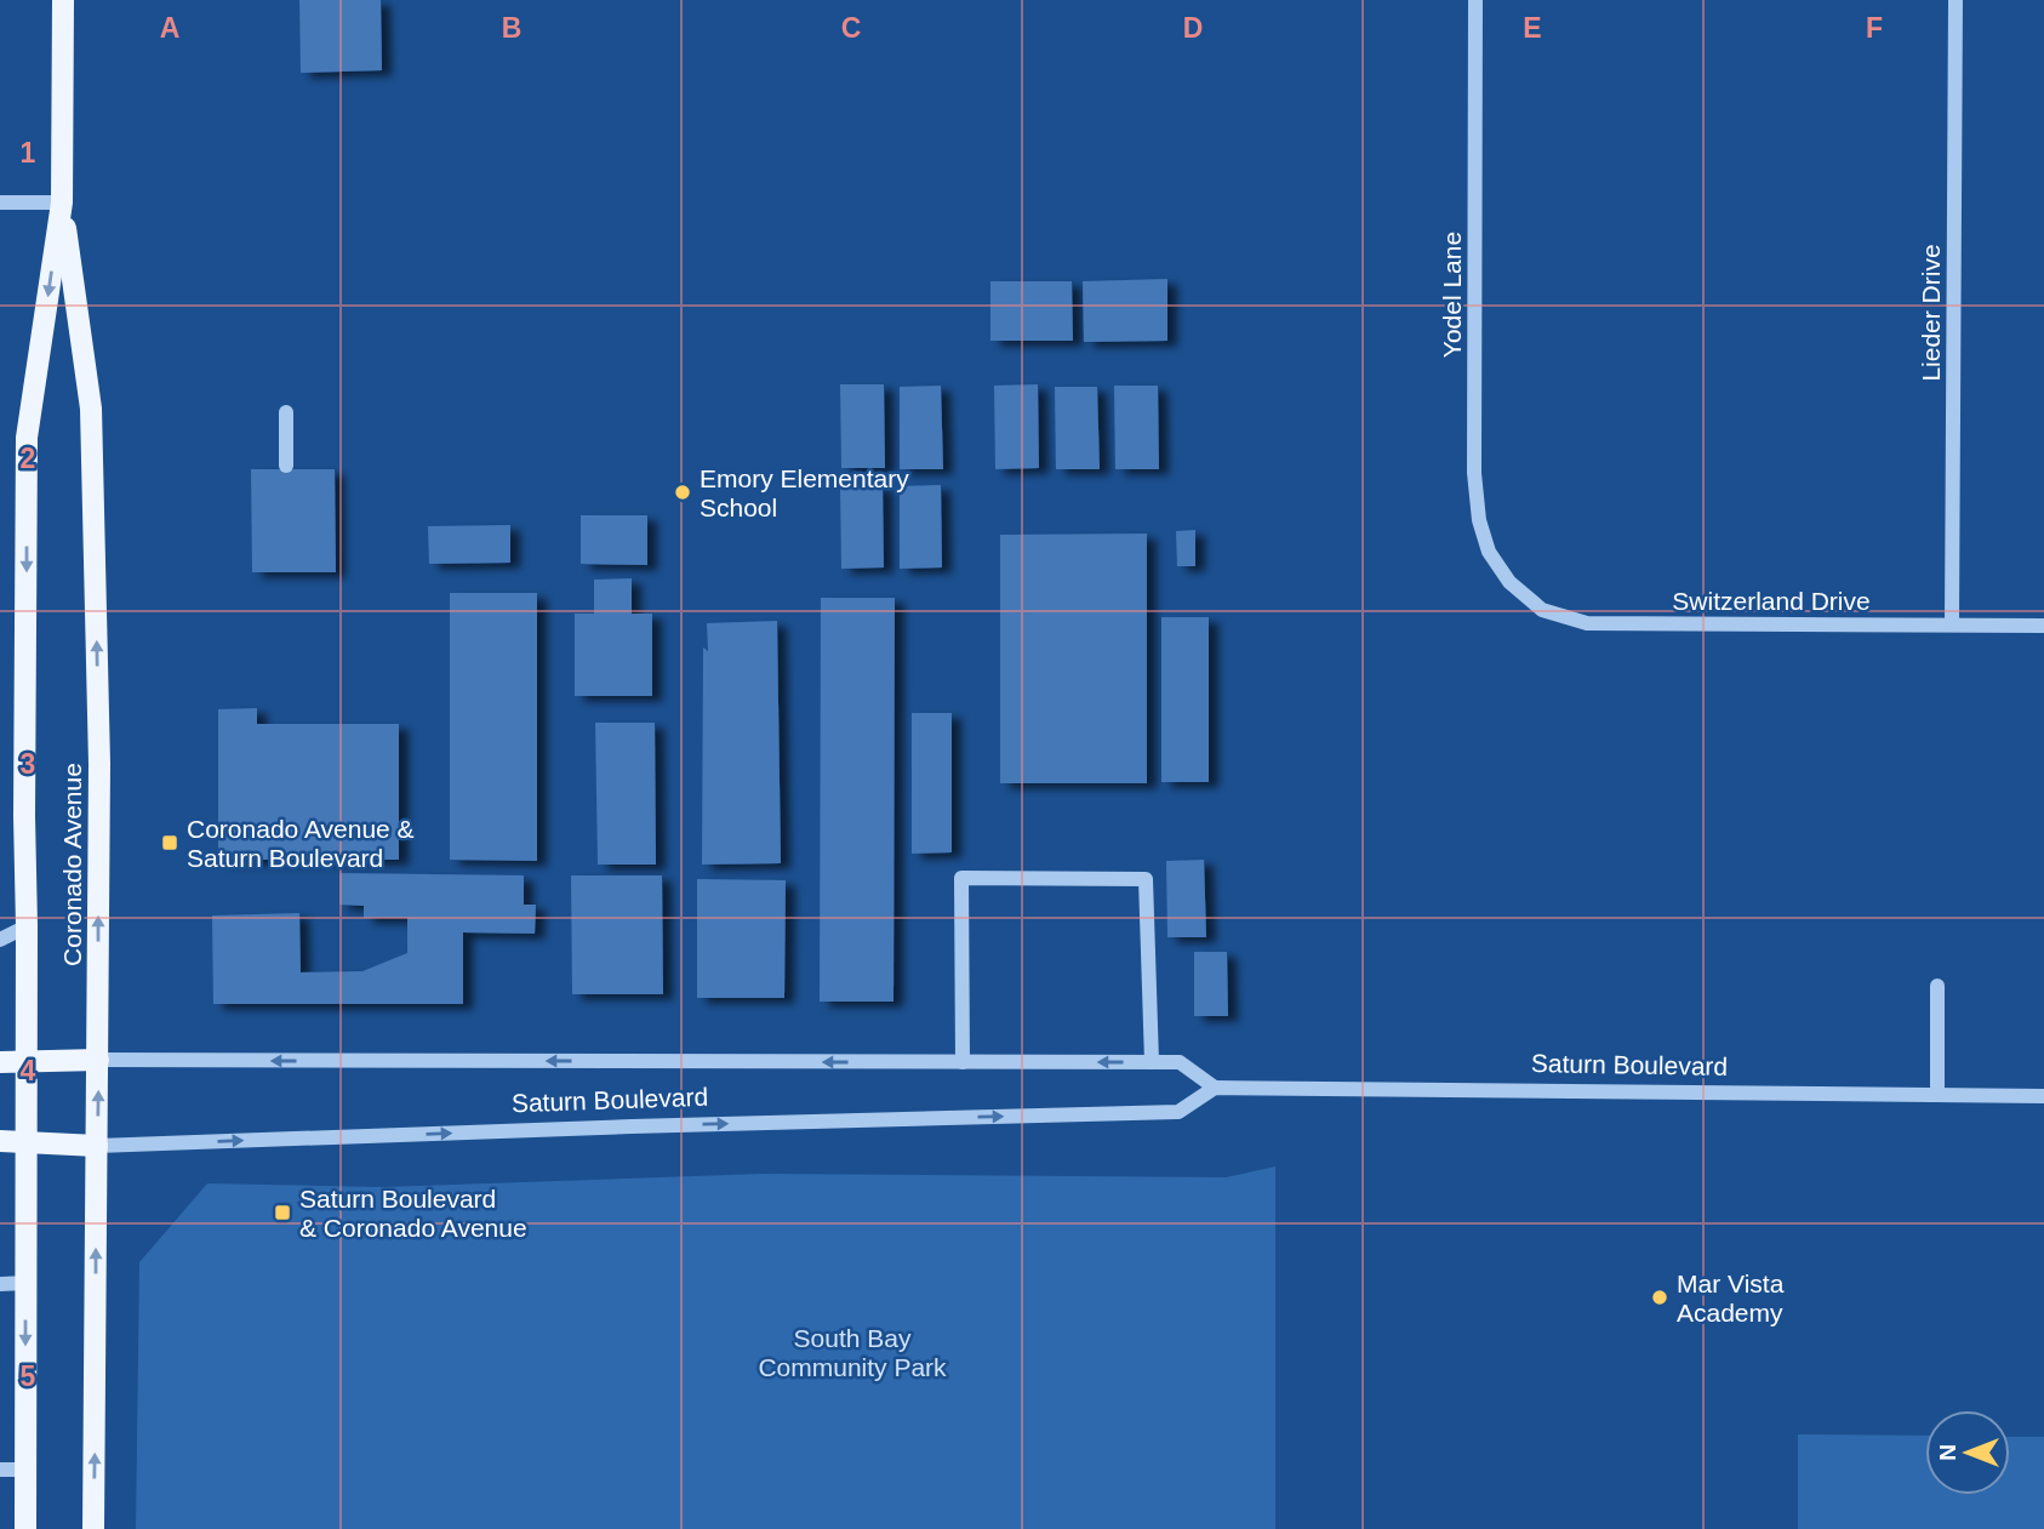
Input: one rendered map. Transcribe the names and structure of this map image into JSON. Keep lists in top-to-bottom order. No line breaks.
{"streets":{"main road":["Coronado Avenue","Saturn Boulevard"],"street":["Yodel Lane","Lieder Drive","Switzerland Drive"]},"crossings":[["Yodel Lane","Switzerland Drive"],["Lieder Drive","Switzerland Drive"],["Coronado Avenue","Saturn Boulevard"]],"parks":["South Bay Community Park"],"places":{"other":["Emory Elementary School","Mar Vista Academy"],"transit":["Coronado Avenue & Saturn Boulevard","Saturn Boulevard & Coronado Avenue"]},"north":"left","grid":{"columns":["A","B","C","D","E","F"],"rows":["1","2","3","4","5"]}}
